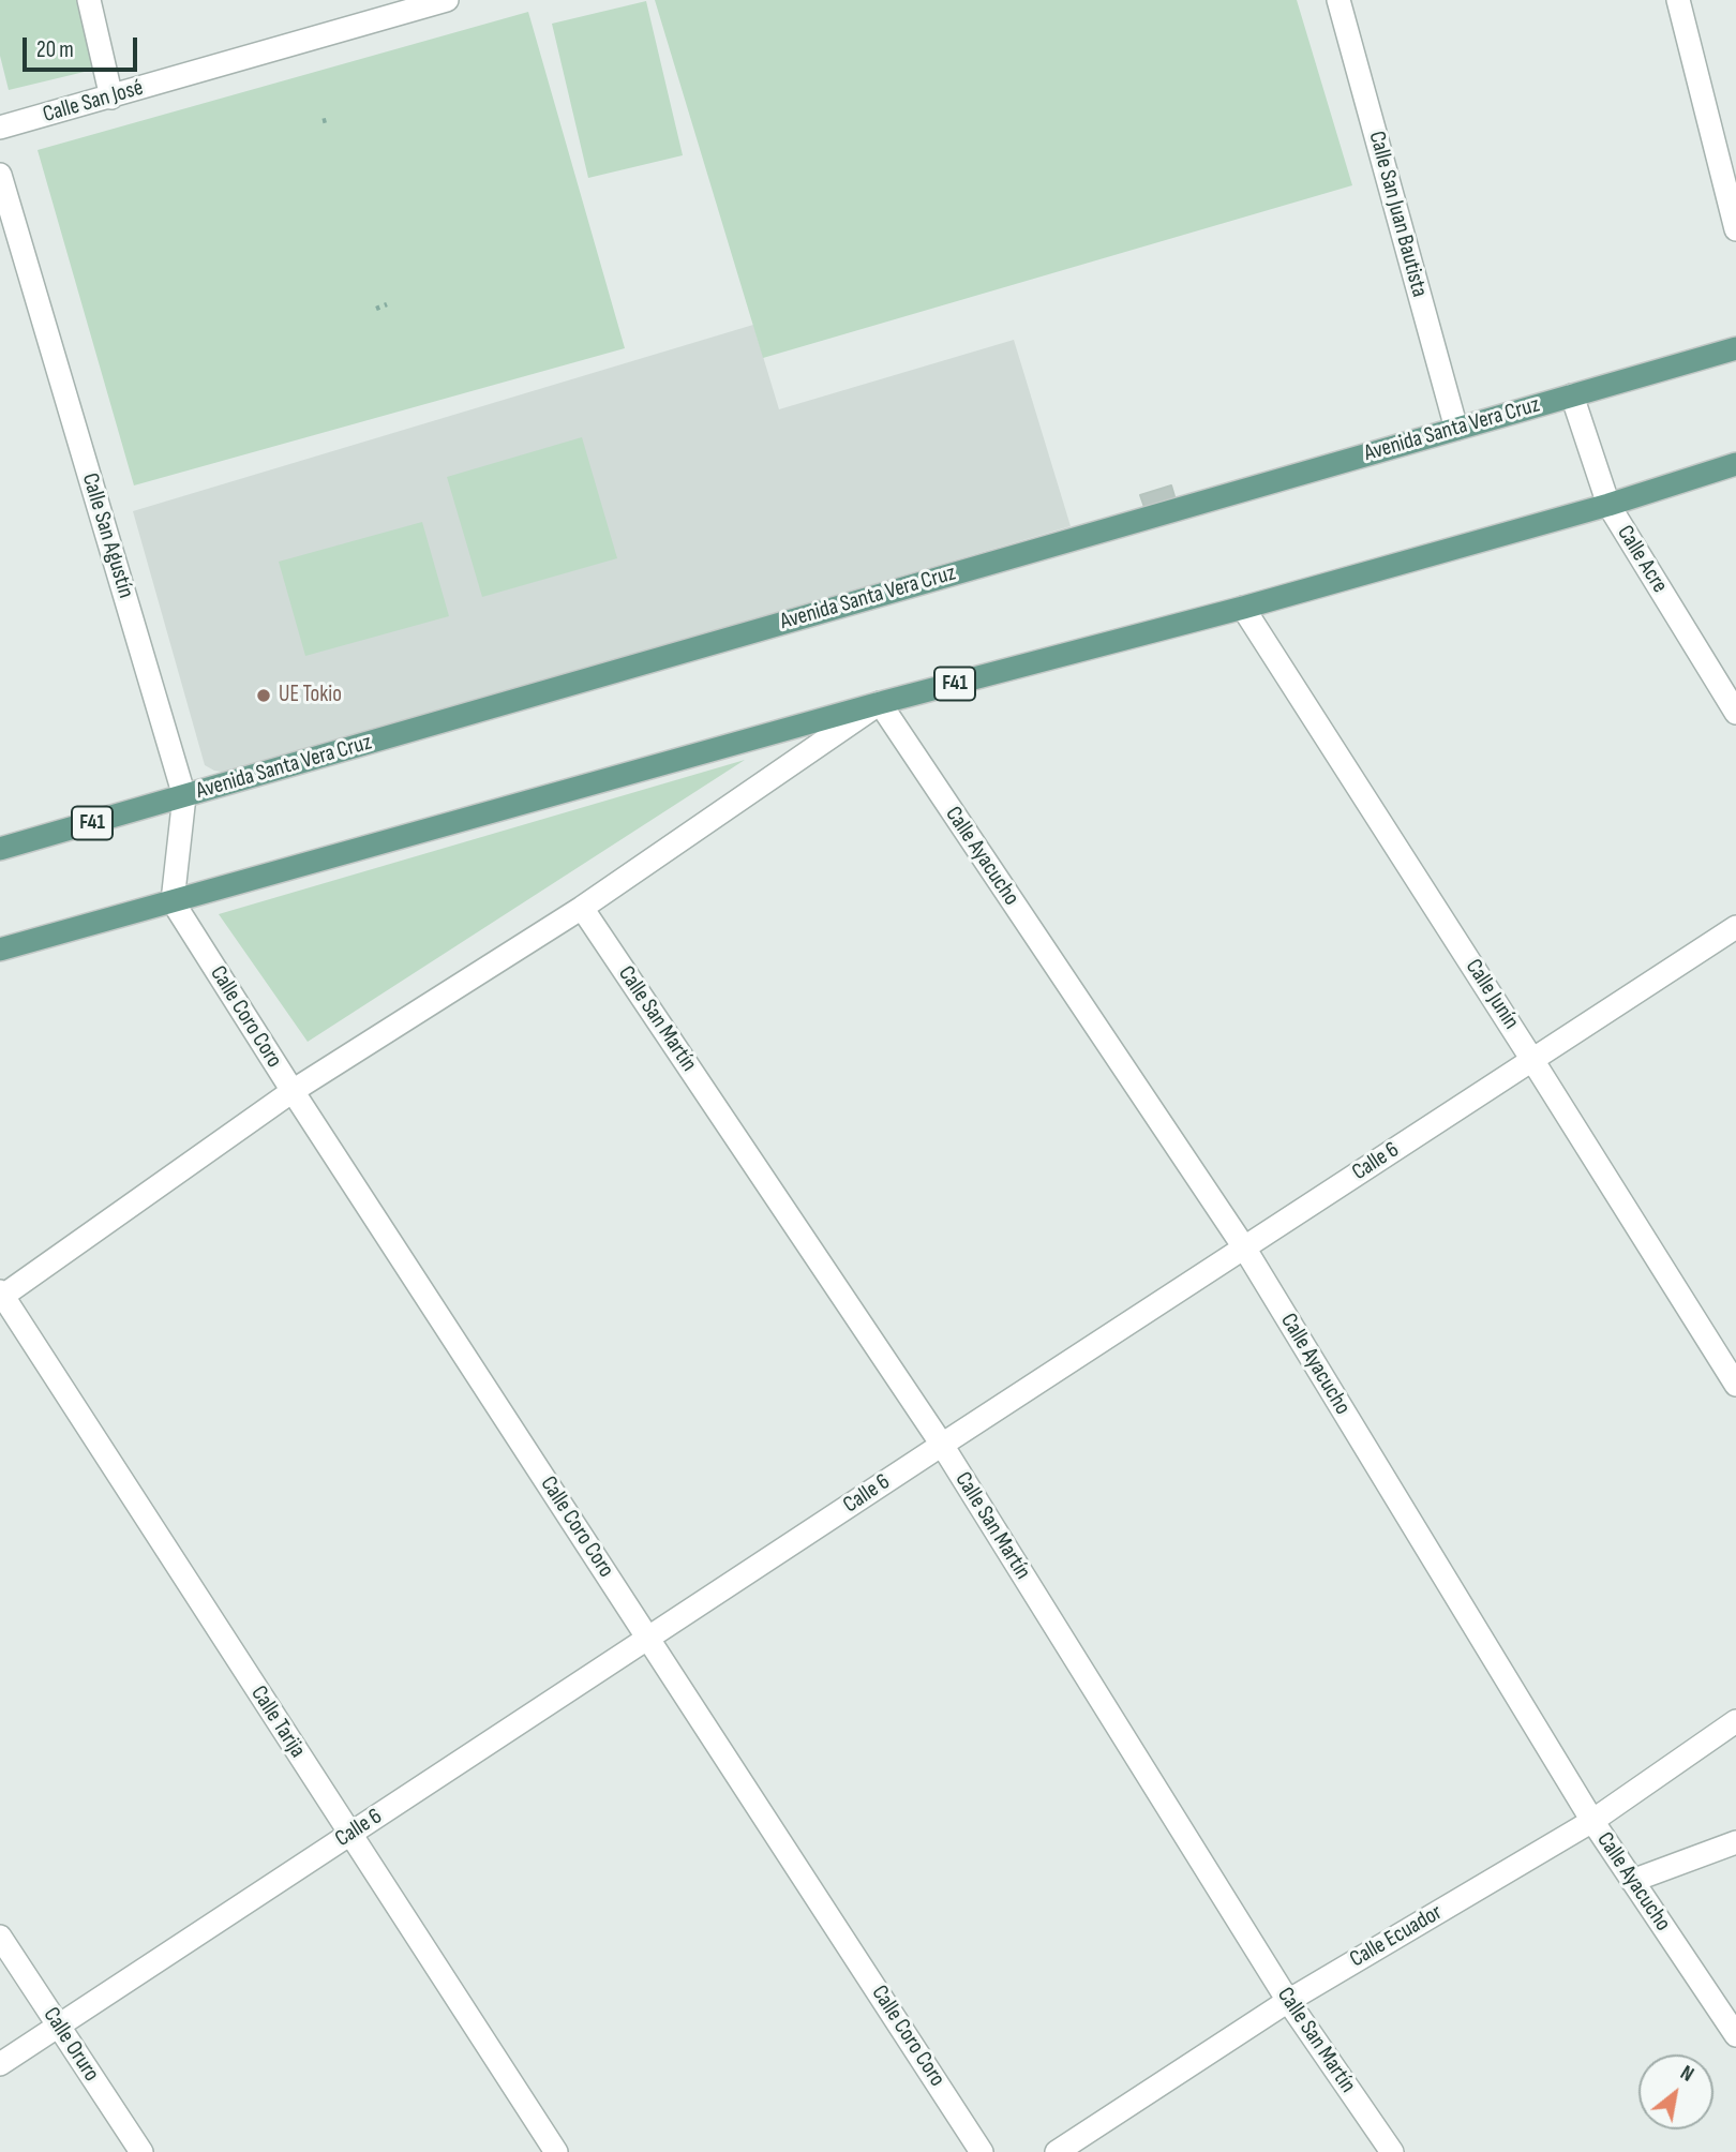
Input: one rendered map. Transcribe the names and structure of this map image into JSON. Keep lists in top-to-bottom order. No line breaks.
{"streets":{"main road":["Avenida Santa Vera Cruz","F41"],"street":["Calle San José","Calle San Juan Bautista","Calle San Agustín","Calle Acre","Calle Ayacucho","Calle Junín","Calle Coro Coro","Calle San Martín","Calle 6","Calle Tarija","Calle Ecuador","Calle Oruro"]},"crossings":[["Calle San Juan Bautista","Avenida Santa Vera Cruz"],["Avenida Santa Vera Cruz","Calle San Agustín"],["Avenida Santa Vera Cruz","Calle Acre"],["Calle San Agustín","F41"],["Calle San Agustín","Calle Coro Coro"],["Calle Acre","F41"],["F41","Calle Ayacucho"],["F41","Calle Junín"],["F41","Calle Coro Coro"],["Calle Ayacucho","Calle 6"],["Calle Ayacucho","Calle Ecuador"],["Calle Junín","Calle 6"],["Calle Coro Coro","Calle 6"],["Calle San Martín","Calle 6"],["Calle San Martín","Calle Ecuador"],["Calle 6","Calle Tarija"],["Calle 6","Calle Oruro"]],"places":["UE Tokio"],"scale_bar":"20 m","north":"top right"}
